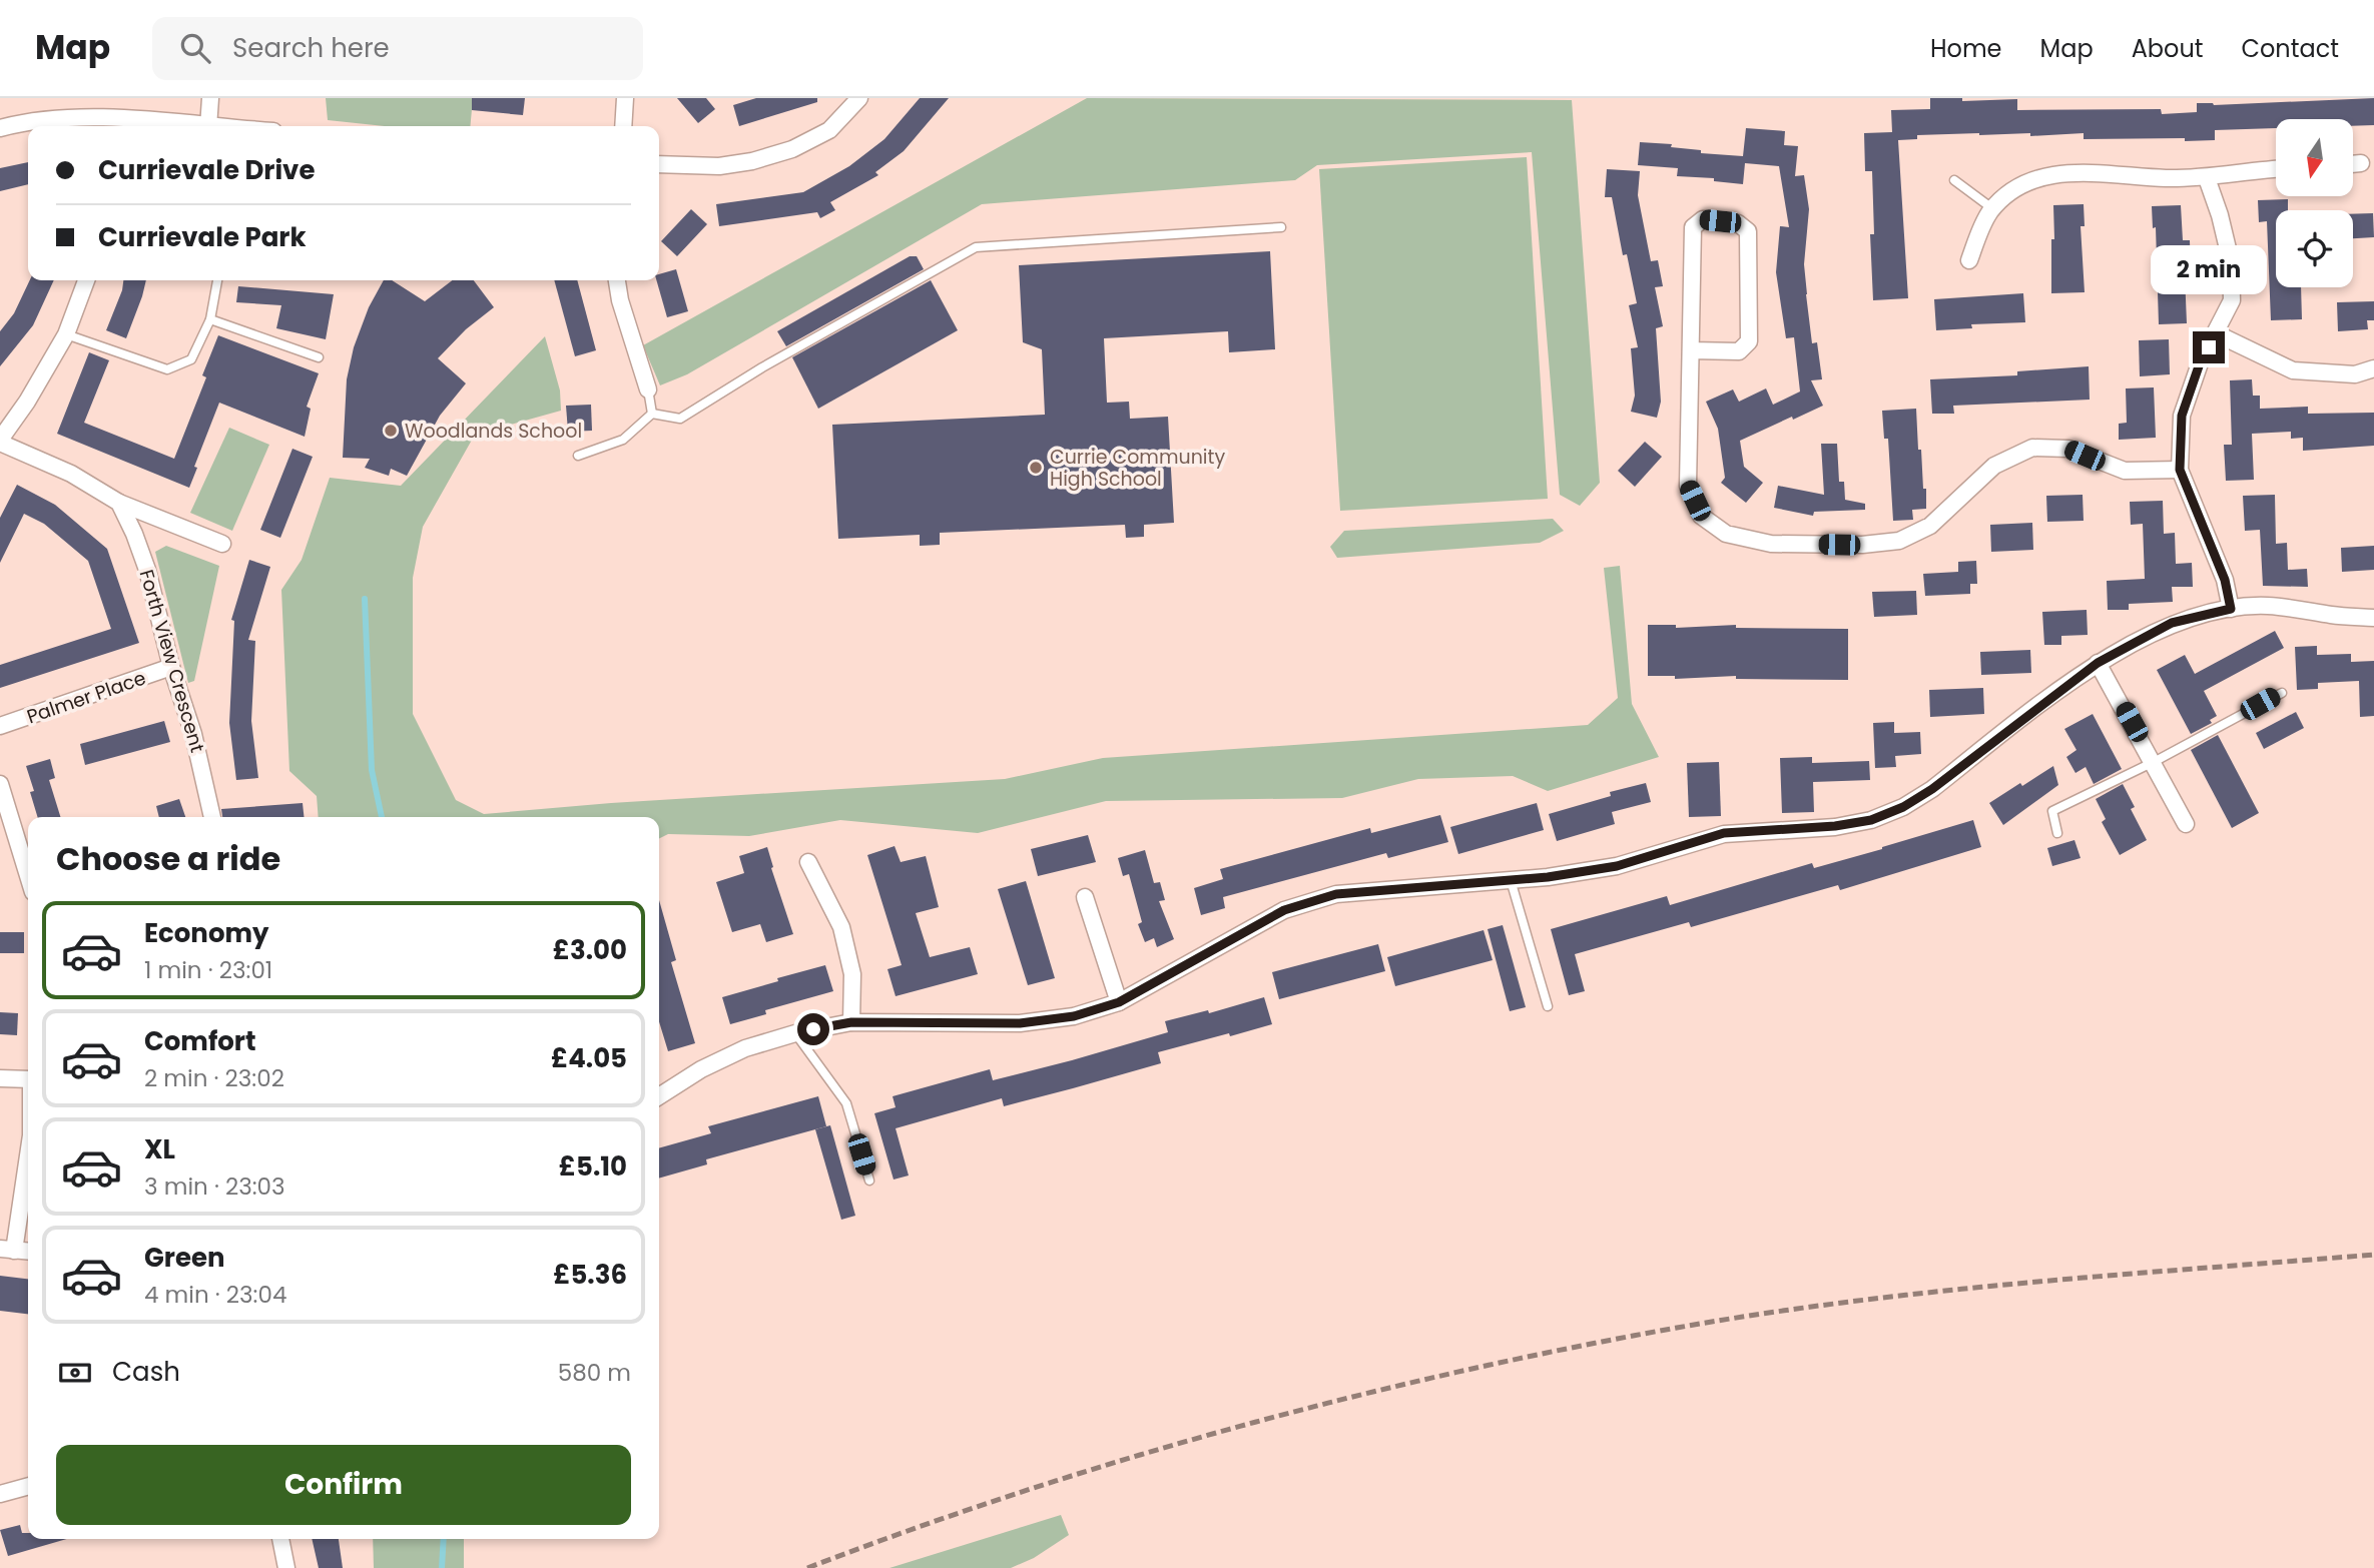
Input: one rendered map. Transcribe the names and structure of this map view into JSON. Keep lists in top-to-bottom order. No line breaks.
{"streets":{"street":["Forth View Crescent","Palmer Place"]},"crossings":[["Forth View Crescent","Palmer Place"]],"places":["Woodlands School","Currie Community High School"],"north":"bottom","page":{"header":"Map","search":"Search here","nav":["Home","Map","About","Contact"],"banner":["Currievale Drive","Currievale Park"],"bubble":"2 min","heading":"Choose a ride","list":[{"name":"Economy","note":"1 min · 23:01","value":"£3.00"},{"name":"Comfort","note":"2 min · 23:02","value":"£4.05"},{"name":"XL","note":"3 min · 23:03","value":"£5.10"},{"name":"Green","note":"4 min · 23:04","value":"£5.36"}],"pay":["Cash","580 m"],"buttons":"Confirm"}}
